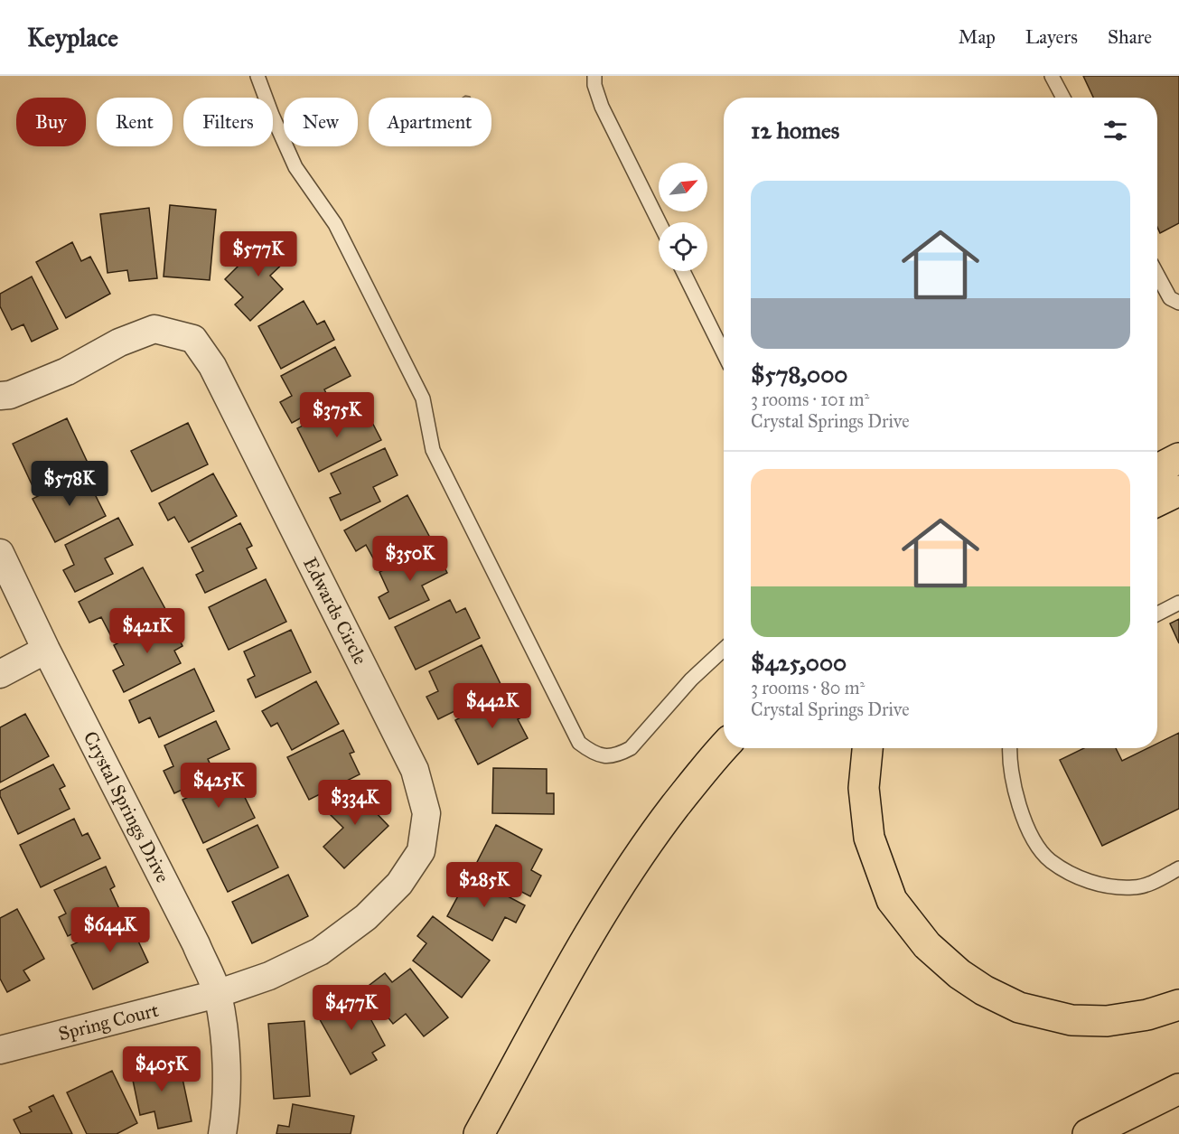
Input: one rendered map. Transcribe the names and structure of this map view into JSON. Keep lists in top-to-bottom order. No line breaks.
{"streets":{"street":["Edwards Circle","Crystal Springs Drive","Spring Court"]},"crossings":[["Edwards Circle","Crystal Springs Drive"],["Edwards Circle","Spring Court"],["Crystal Springs Drive","Spring Court"]],"north":"top right","page":{"header":"Keyplace","nav":["Map","Layers","Share"],"chip":["Buy","Rent","Filters","New","Apartment"],"heading":"12 homes","list":[{"name":"$578,000","note":"3 rooms · 101 m² · Crystal Springs Drive"},{"name":"$425,000","note":"3 rooms · 80 m² · Crystal Springs Drive"}],"price":["$577K","$375K","$578K","$350K","$421K","$442K","$425K","$334K","$285K","$644K","$477K","$405K"]}}
